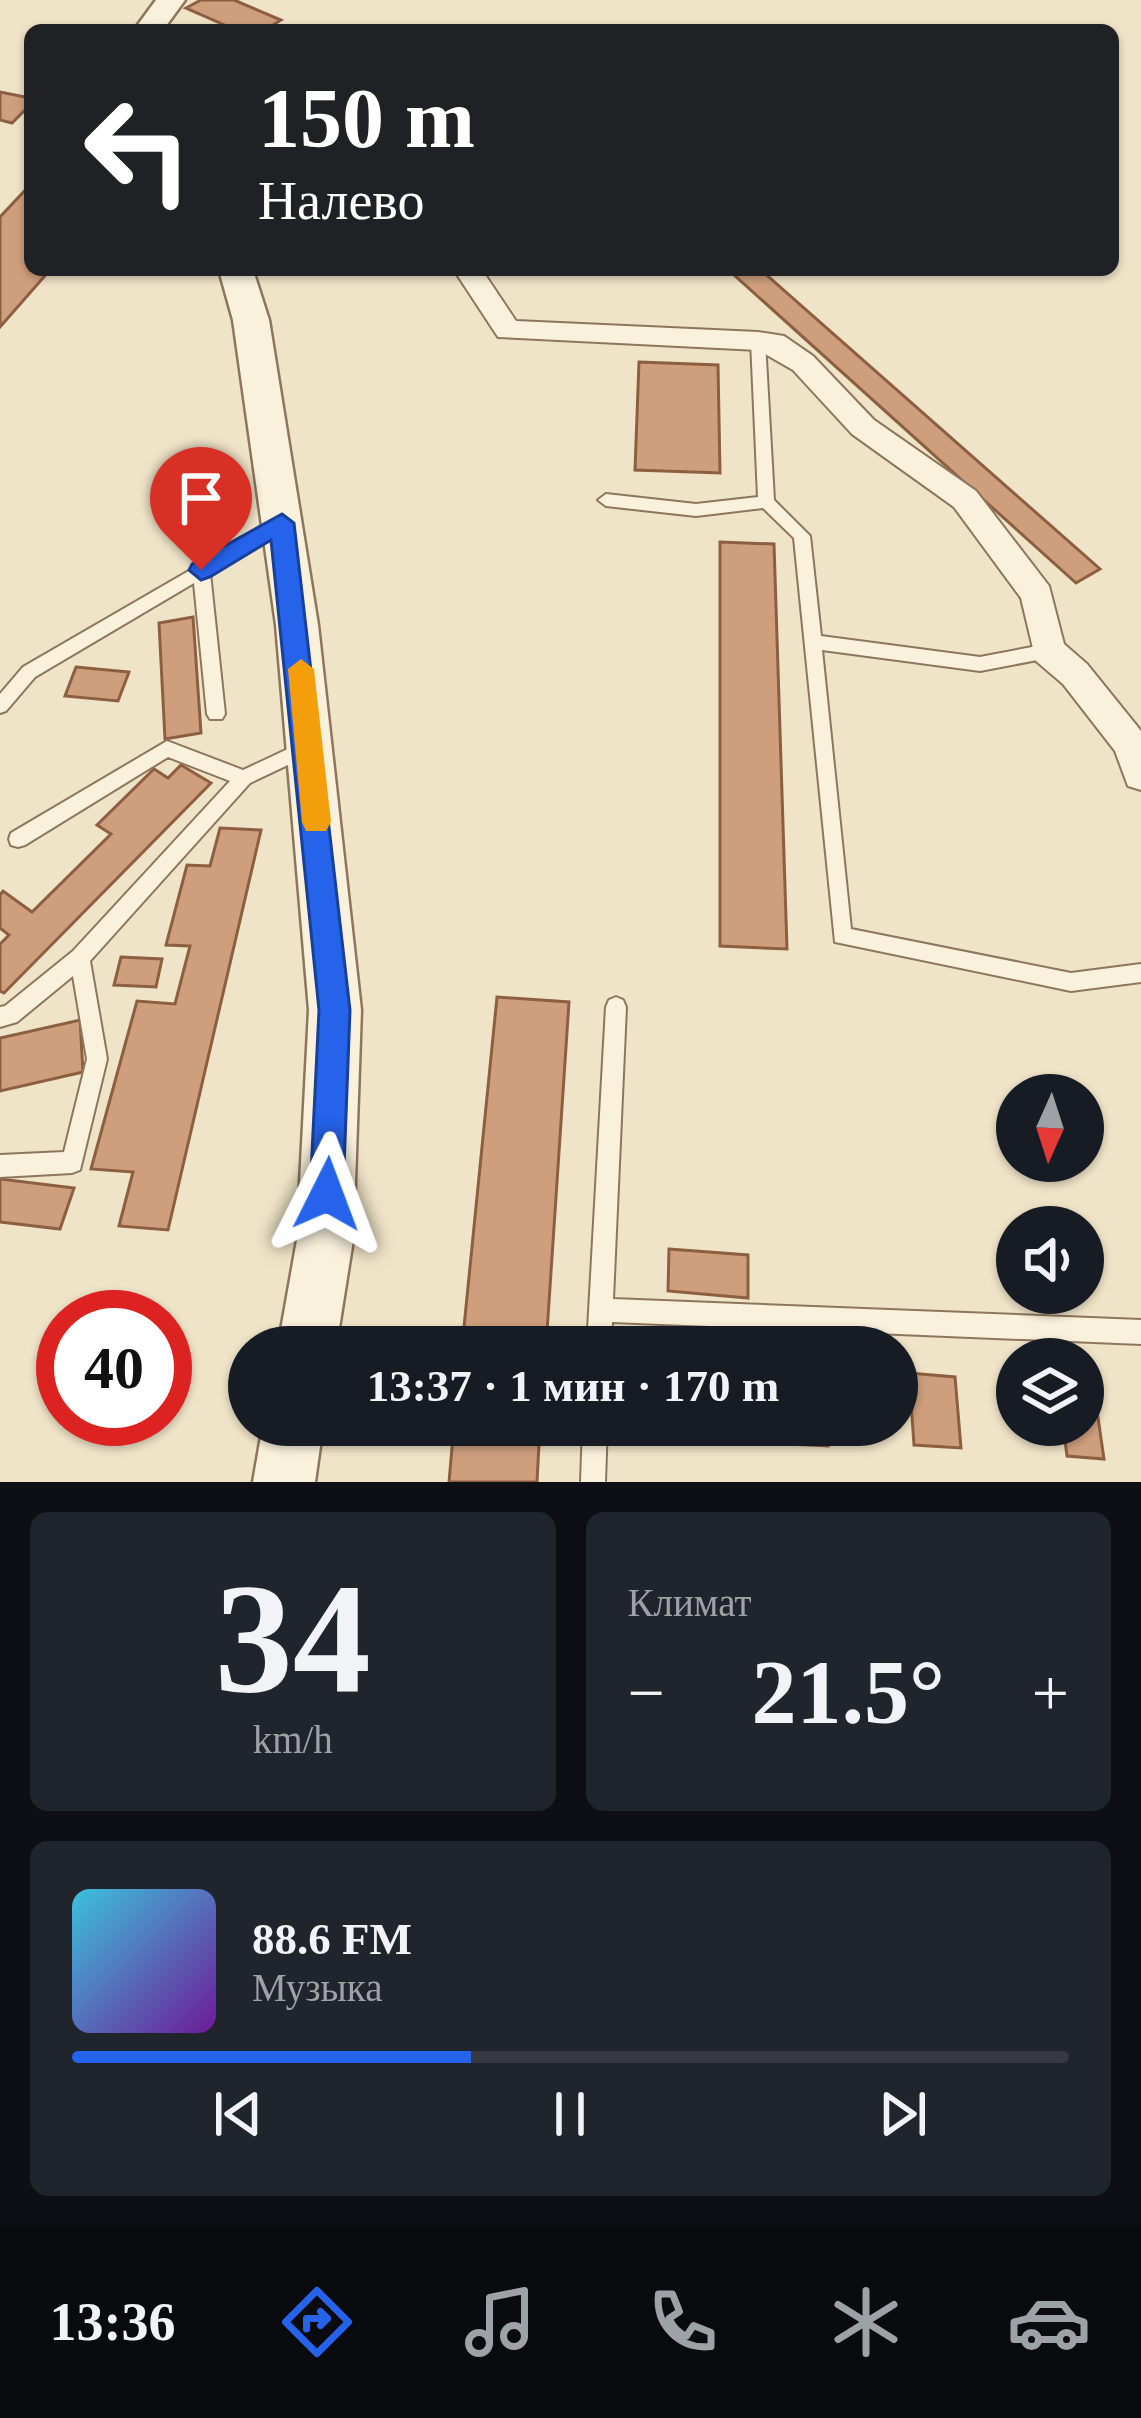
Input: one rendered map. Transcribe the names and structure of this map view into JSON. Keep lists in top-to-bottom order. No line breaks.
{"north":"bottom","page":{"turn":["150 m","Налево"],"limit":"40","trip":"13:37 · 1 мин · 170 m","tile":[["34","km/h"],"Климат"],"heat":["−","21.5°","+"],"song":["88.6 FM","Музыка"],"tabs":"13:36"}}
